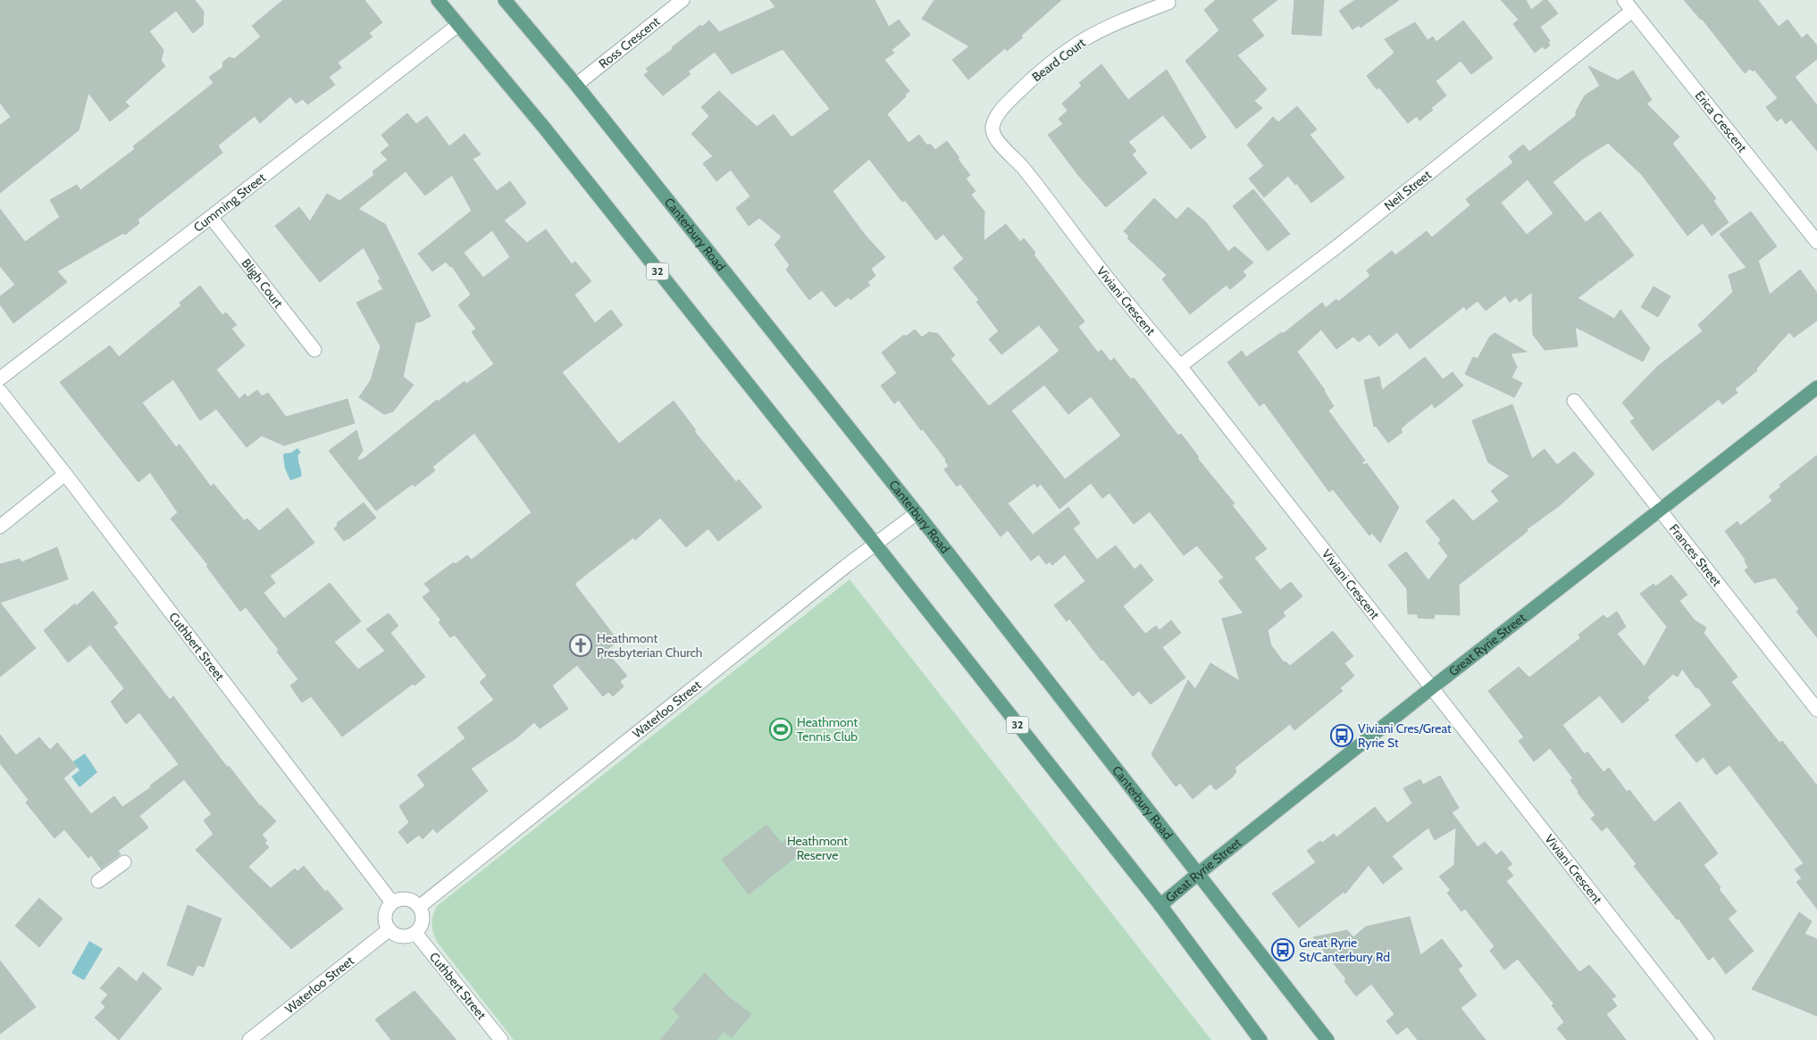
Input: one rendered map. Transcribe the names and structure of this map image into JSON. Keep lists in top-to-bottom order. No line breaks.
{"streets":{"main road":["Canterbury Road","32","Great Ryrie Street"],"street":["Ross Crescent","Beard Court","Erica Crescent","Neil Street","Cumming Street","Bligh Court","Viviani Crescent","Frances Street","Cuthbert Street","Waterloo Street"]},"crossings":[["Ross Crescent","Canterbury Road"],["Beard Court","Viviani Crescent"],["Erica Crescent","Neil Street"],["Neil Street","Viviani Crescent"],["Cumming Street","32"],["Cumming Street","Bligh Court"],["Canterbury Road","Great Ryrie Street"],["Canterbury Road","Waterloo Street"],["32","Great Ryrie Street"],["32","Waterloo Street"],["Viviani Crescent","Great Ryrie Street"],["Frances Street","Great Ryrie Street"],["Cuthbert Street","Waterloo Street"]],"parks":["Heathmont Reserve"],"places":{"church":["Heathmont Presbyterian Church"],"sports":["Heathmont Tennis Club"],"bus stop":["Viviani Cres/Great Ryrie St","Great Ryrie St/Canterbury Rd"]}}
